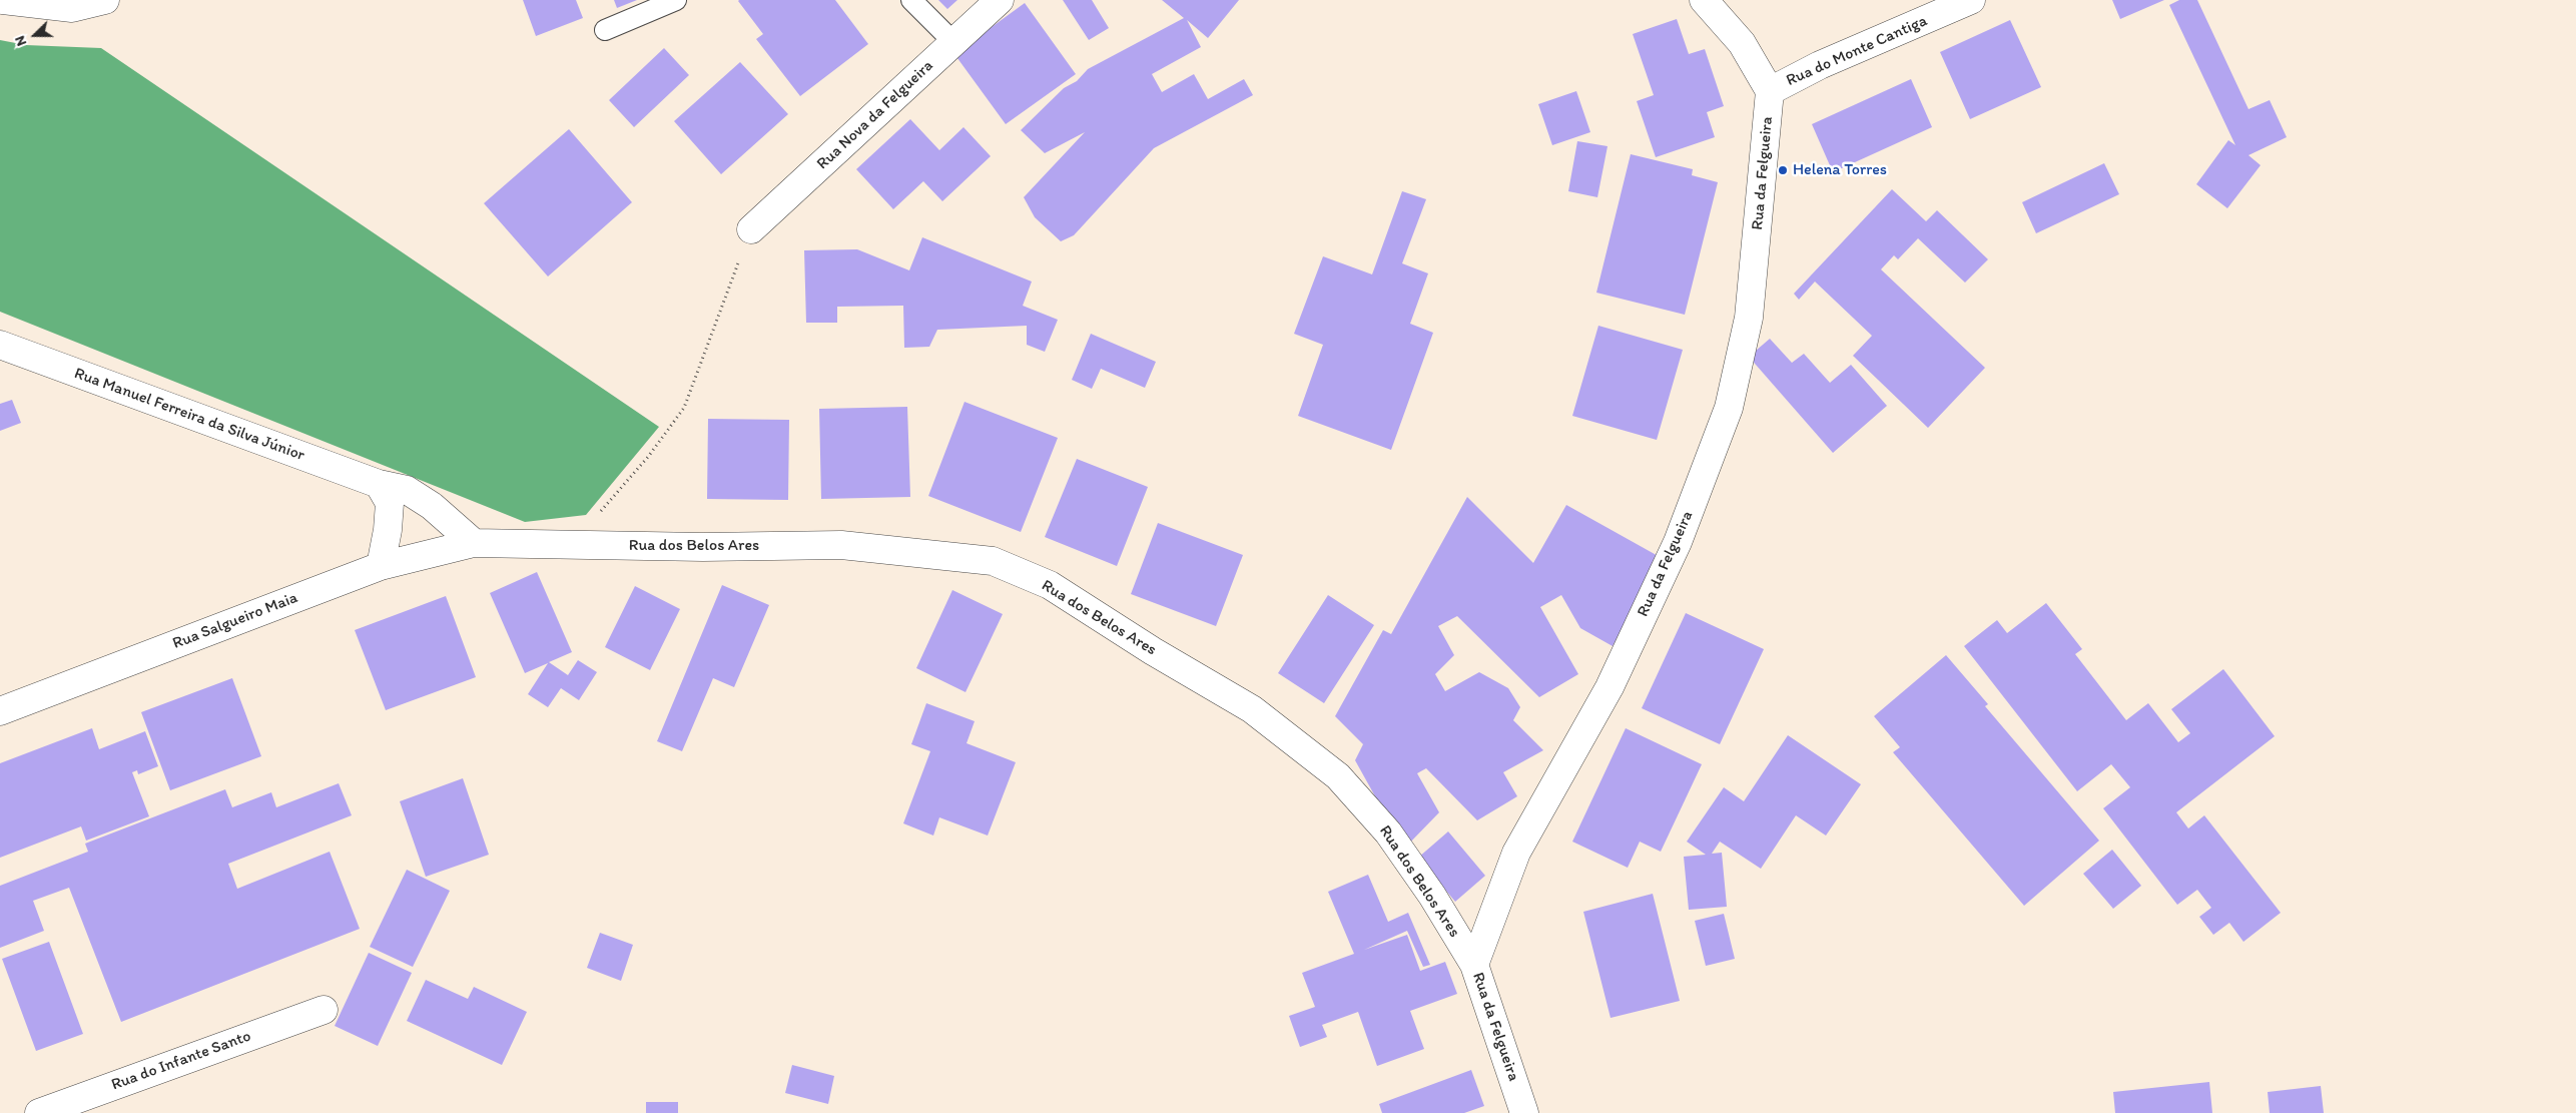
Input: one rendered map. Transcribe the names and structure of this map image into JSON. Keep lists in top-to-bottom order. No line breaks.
{"streets":{"street":["Rua do Monte Cantiga","Rua Nova da Felgueira","Rua da Felgueira","Rua Manuel Ferreira da Silva Júnior","Rua dos Belos Ares","Rua Salgueiro Maia","Rua do Infante Santo"]},"crossings":[["Rua do Monte Cantiga","Rua da Felgueira"],["Rua da Felgueira","Rua dos Belos Ares"],["Rua Manuel Ferreira da Silva Júnior","Rua dos Belos Ares"],["Rua Manuel Ferreira da Silva Júnior","Rua Salgueiro Maia"],["Rua dos Belos Ares","Rua Salgueiro Maia"]],"places":["Helena Torres"],"north":"left"}
